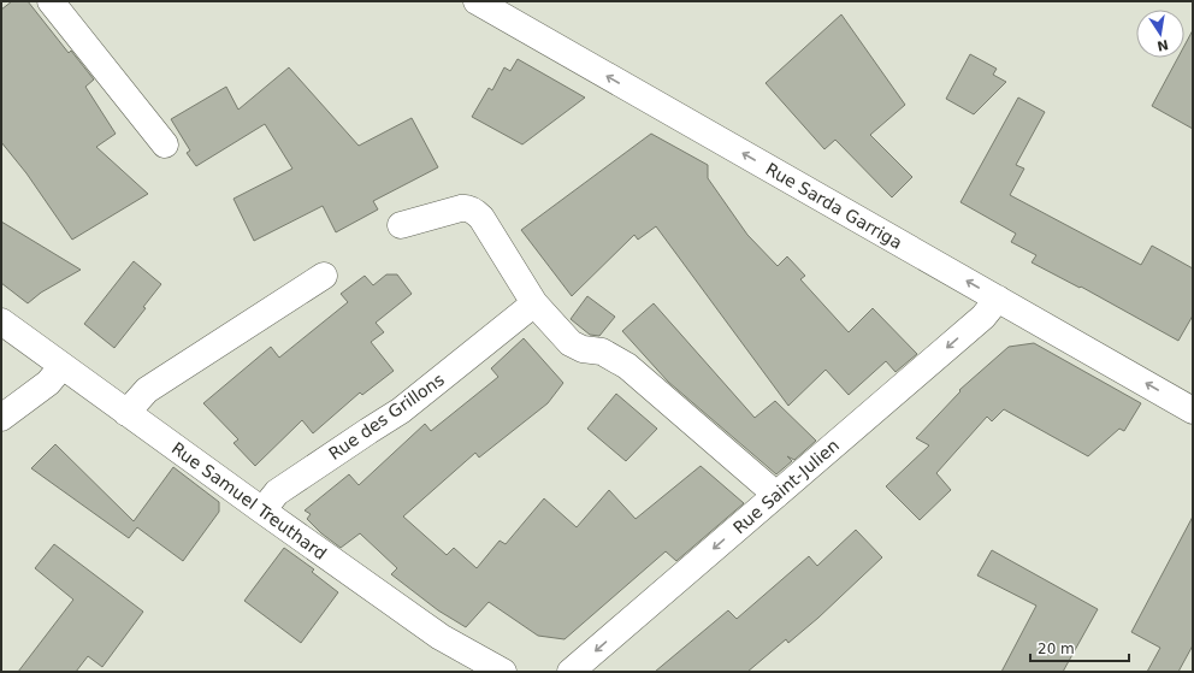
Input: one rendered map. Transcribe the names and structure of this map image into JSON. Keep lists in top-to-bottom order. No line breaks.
{"streets":{"street":["Rue Sarda Garriga","Rue des Grillons","Rue Saint-Julien","Rue Samuel Treuthard"]},"crossings":[["Rue Sarda Garriga","Rue Saint-Julien"],["Rue des Grillons","Rue Samuel Treuthard"]],"one_way":["Rue Sarda Garriga","Rue Saint-Julien"],"scale_bar":"20 m","north":"bottom"}
